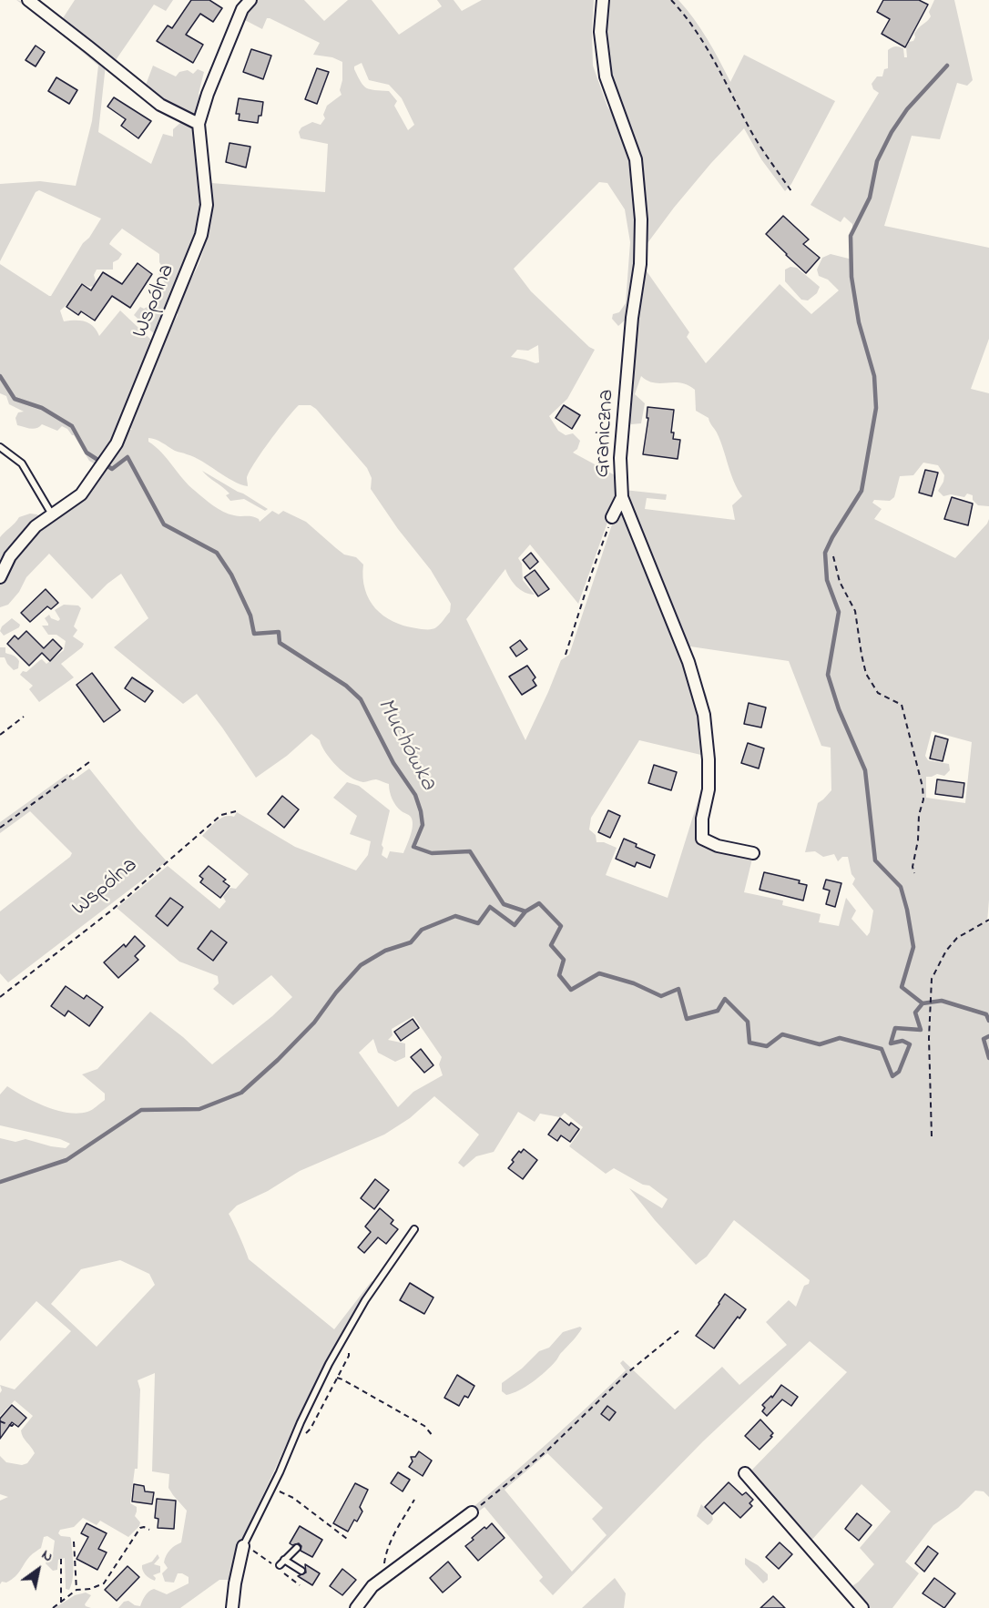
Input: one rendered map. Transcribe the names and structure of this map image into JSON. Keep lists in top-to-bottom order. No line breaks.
{"streets":{"street":["Wspólna","Graniczna"]},"water":["Muchówka"],"north":"top right"}
